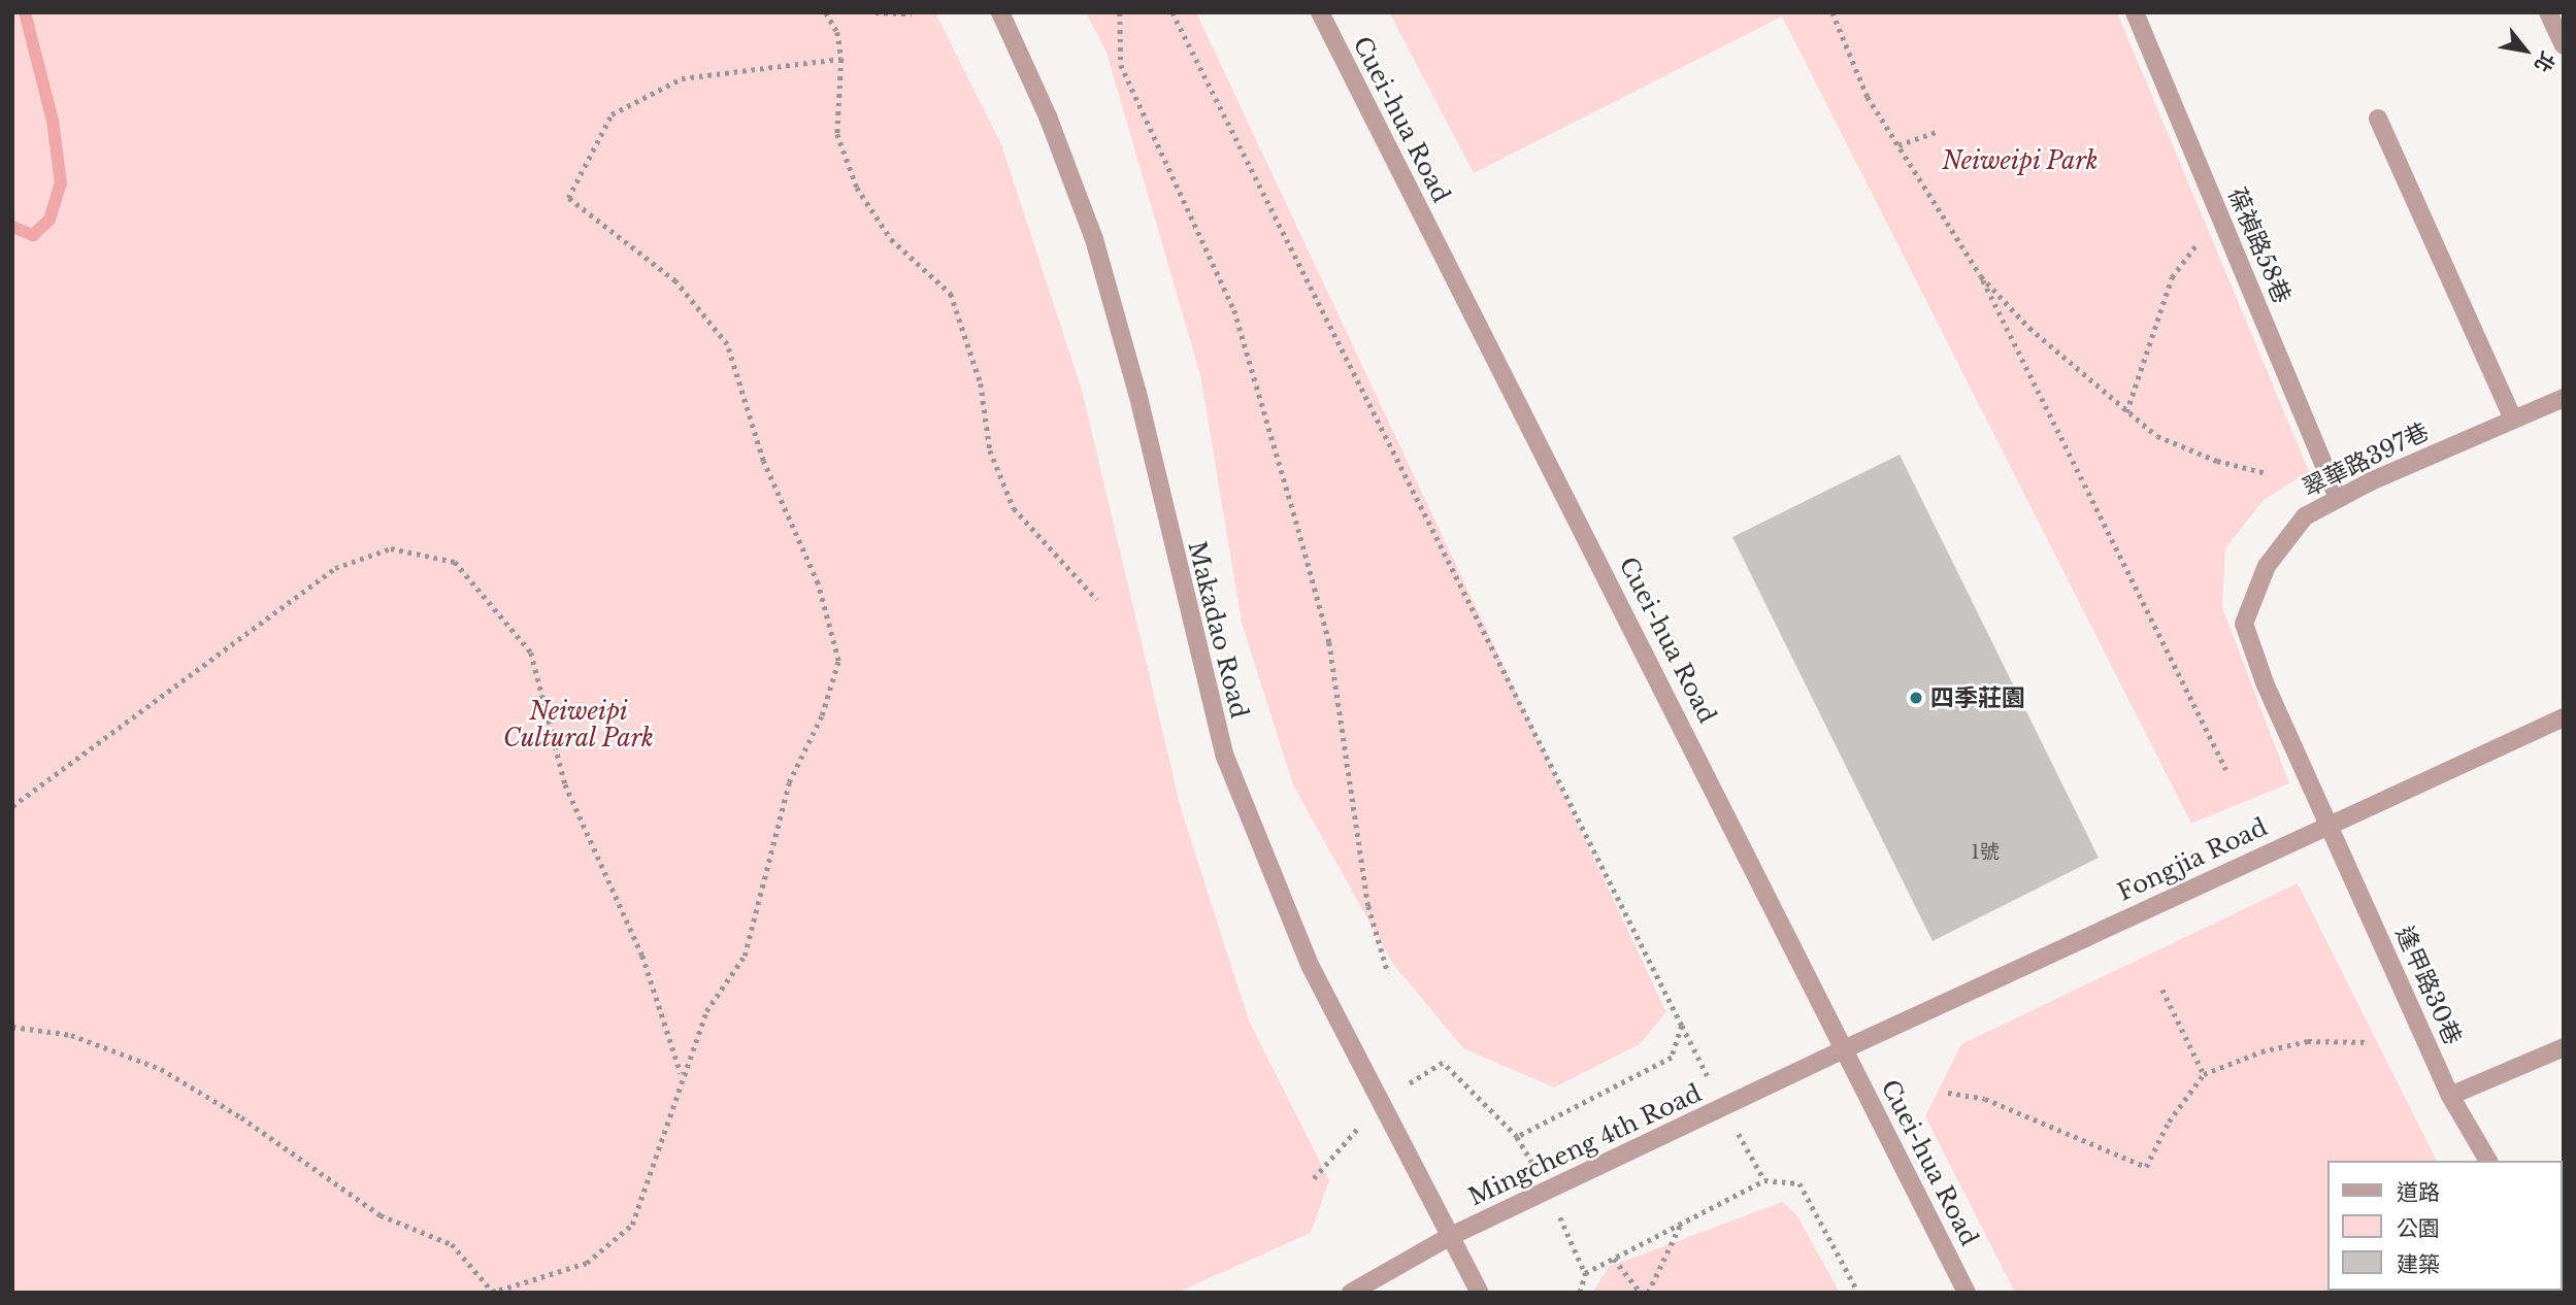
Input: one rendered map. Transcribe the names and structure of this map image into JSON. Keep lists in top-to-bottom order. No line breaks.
{"streets":{"street":["Cuei-hua Road","葆禎路58巷","翠華路397巷","Makadao Road","Fongjia Road","逢甲路30巷","Mingcheng 4th Road"]},"crossings":[["Cuei-hua Road","Fongjia Road"],["Cuei-hua Road","Mingcheng 4th Road"],["葆禎路58巷","翠華路397巷"],["翠華路397巷","Fongjia Road"],["翠華路397巷","逢甲路30巷"],["Makadao Road","Mingcheng 4th Road"],["Fongjia Road","逢甲路30巷"],["Fongjia Road","Mingcheng 4th Road"]],"parks":["Neiweipi Park","Neiweipi Cultural Park"],"places":["四季莊園"],"house_numbers":["1號"],"legend":["道路","公園","建築"],"north":"bottom right"}
